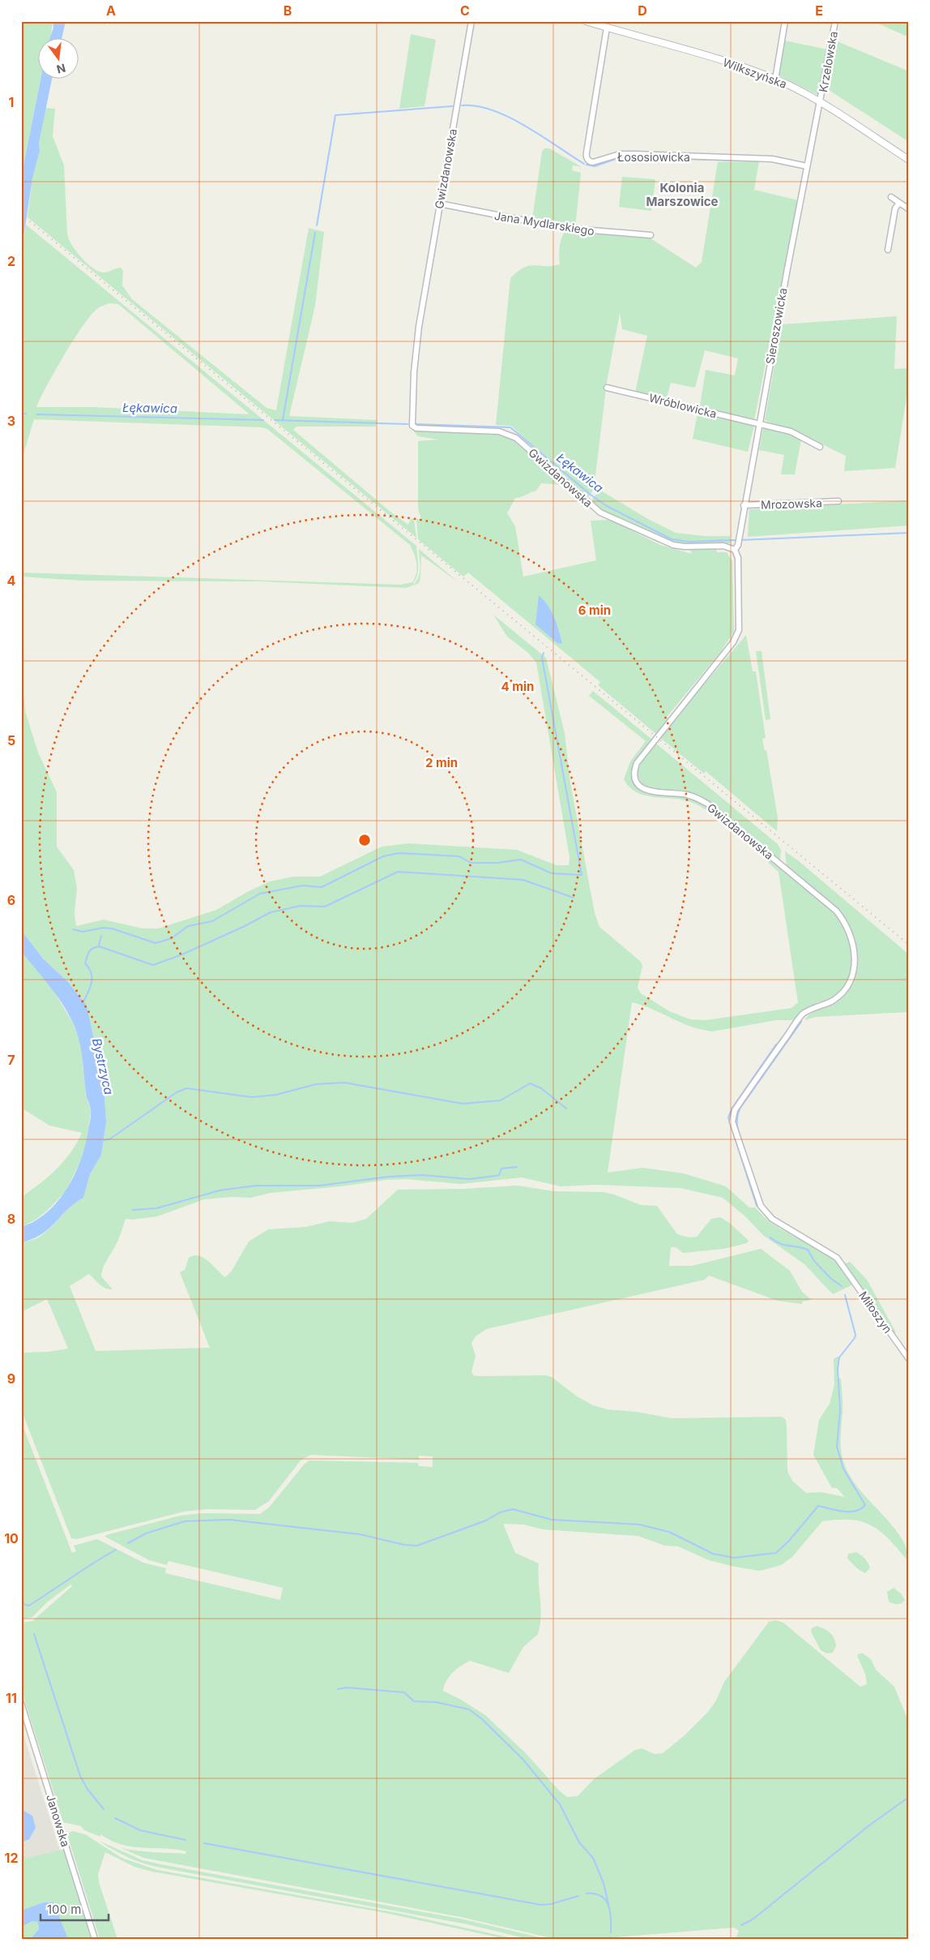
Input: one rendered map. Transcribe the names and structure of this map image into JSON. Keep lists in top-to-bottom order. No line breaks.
{"streets":{"street":["Krzelowska","Wilkszyńska","Łososiowicka","Gwizdanowska","Jana Mydlarskiego","Sieroszowicka","Wróblowicka","Mrozowska","Miłoszyn","Janowska"]},"crossings":[["Krzelowska","Wilkszyńska"],["Krzelowska","Sieroszowicka"],["Wilkszyńska","Łososiowicka"],["Wilkszyńska","Sieroszowicka"],["Łososiowicka","Sieroszowicka"],["Gwizdanowska","Jana Mydlarskiego"],["Gwizdanowska","Sieroszowicka"],["Gwizdanowska","Miłoszyn"],["Sieroszowicka","Wróblowicka"],["Sieroszowicka","Mrozowska"]],"districts":["Kolonia Marszowice"],"water":["Łękawica","Bystrzyca"],"scale_bar":"100 m","north":"bottom","grid":{"columns":["A","B","C","D","E"],"rows":["1","2","3","4","5","6","7","8","9","10","11","12"]},"rings":["6 min","4 min","2 min"]}
